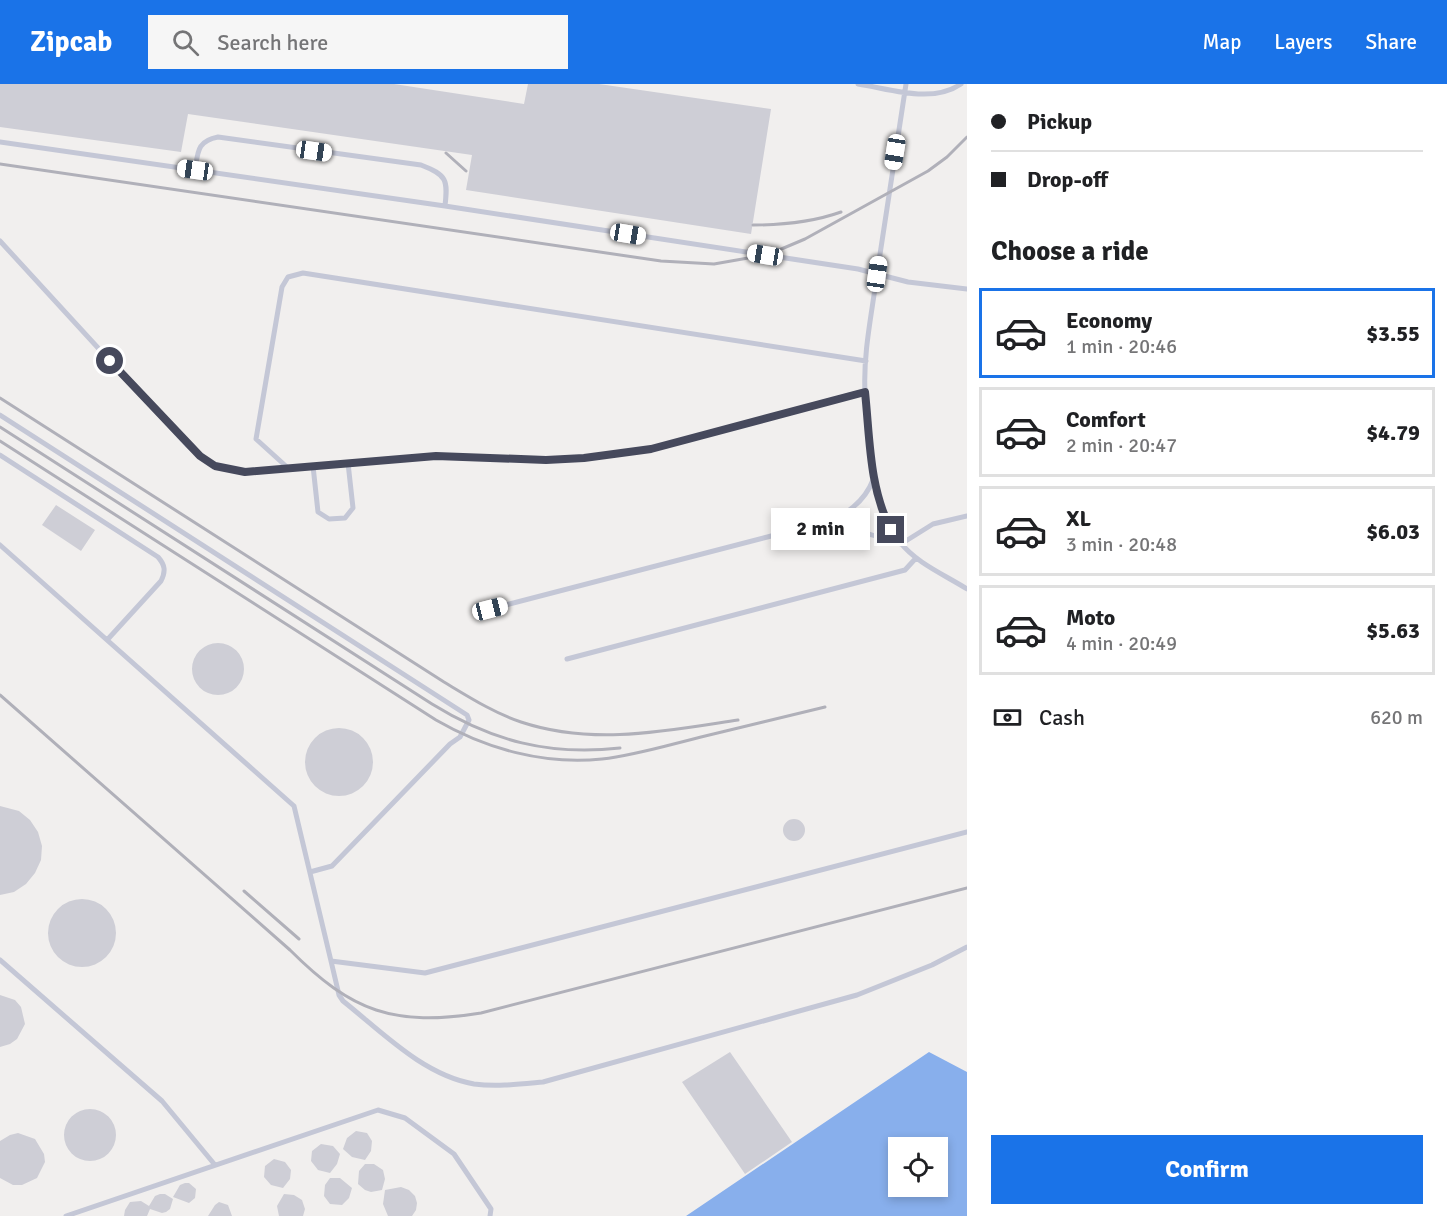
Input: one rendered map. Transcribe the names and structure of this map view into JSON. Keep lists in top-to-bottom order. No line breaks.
{"page":{"header":"Zipcab","search":"Search here","nav":["Map","Layers","Share"],"banner":["Pickup","Drop-off"],"heading":"Choose a ride","list":[{"name":"Economy","note":"1 min · 20:46","value":"$3.55"},{"name":"Comfort","note":"2 min · 20:47","value":"$4.79"},{"name":"XL","note":"3 min · 20:48","value":"$6.03"},{"name":"Moto","note":"4 min · 20:49","value":"$5.63"}],"bubble":"2 min","pay":["Cash","620 m"],"buttons":"Confirm"}}
